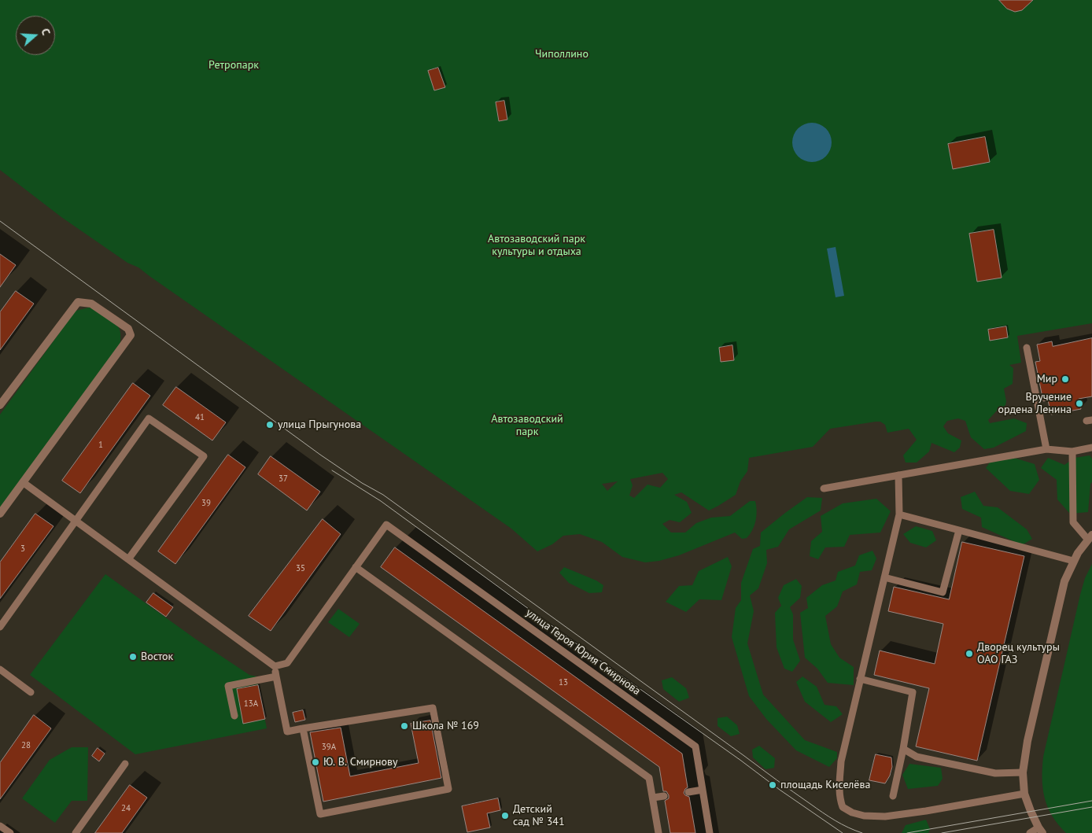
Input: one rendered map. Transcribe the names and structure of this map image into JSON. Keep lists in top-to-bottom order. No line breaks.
{"streets":{"lane":["улица Героя Юрия Смирнова"]},"parks":["Чиполлино","Ретропарк","Автозаводский парк культуры и отдыха","Автозаводский парк"],"places":["Мир","Вручение ордена Ленина","улица Прыгунова","Дворец культуры ОАО ГАЗ","Восток","Школа № 169","Ю. В. Смирнову","площадь Киселёва","Детский сад № 341"],"house_numbers":["41","1","37","39","3","35","13","13А","28","39А","24"],"north":"right"}
